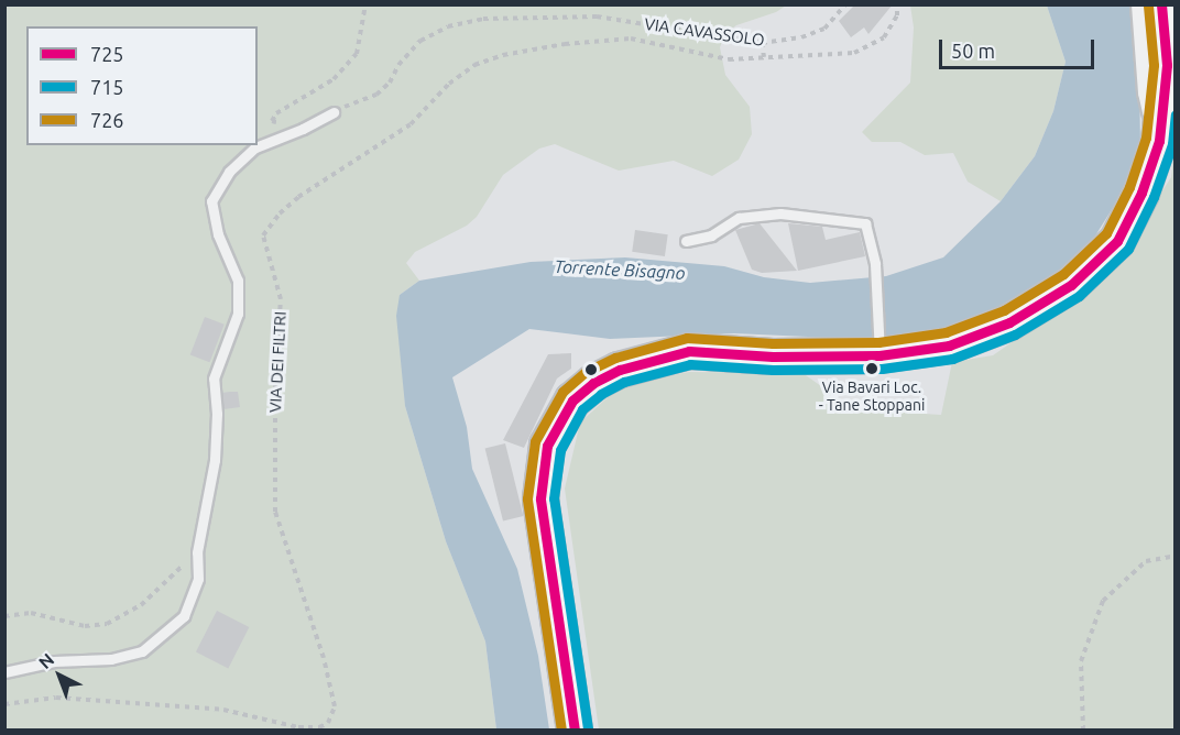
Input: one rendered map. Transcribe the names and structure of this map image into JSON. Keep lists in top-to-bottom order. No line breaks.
{"streets":{"path":["VIA CAVASSOLO","VIA DEI FILTRI"]},"water":["Torrente Bisagno"],"places":["Via Bavari Loc. - Tane Stoppani"],"lines":["transit line 725","transit line 726","transit line 715"],"legend":["725","715","726"],"scale_bar":"50 m","north":"top left"}
